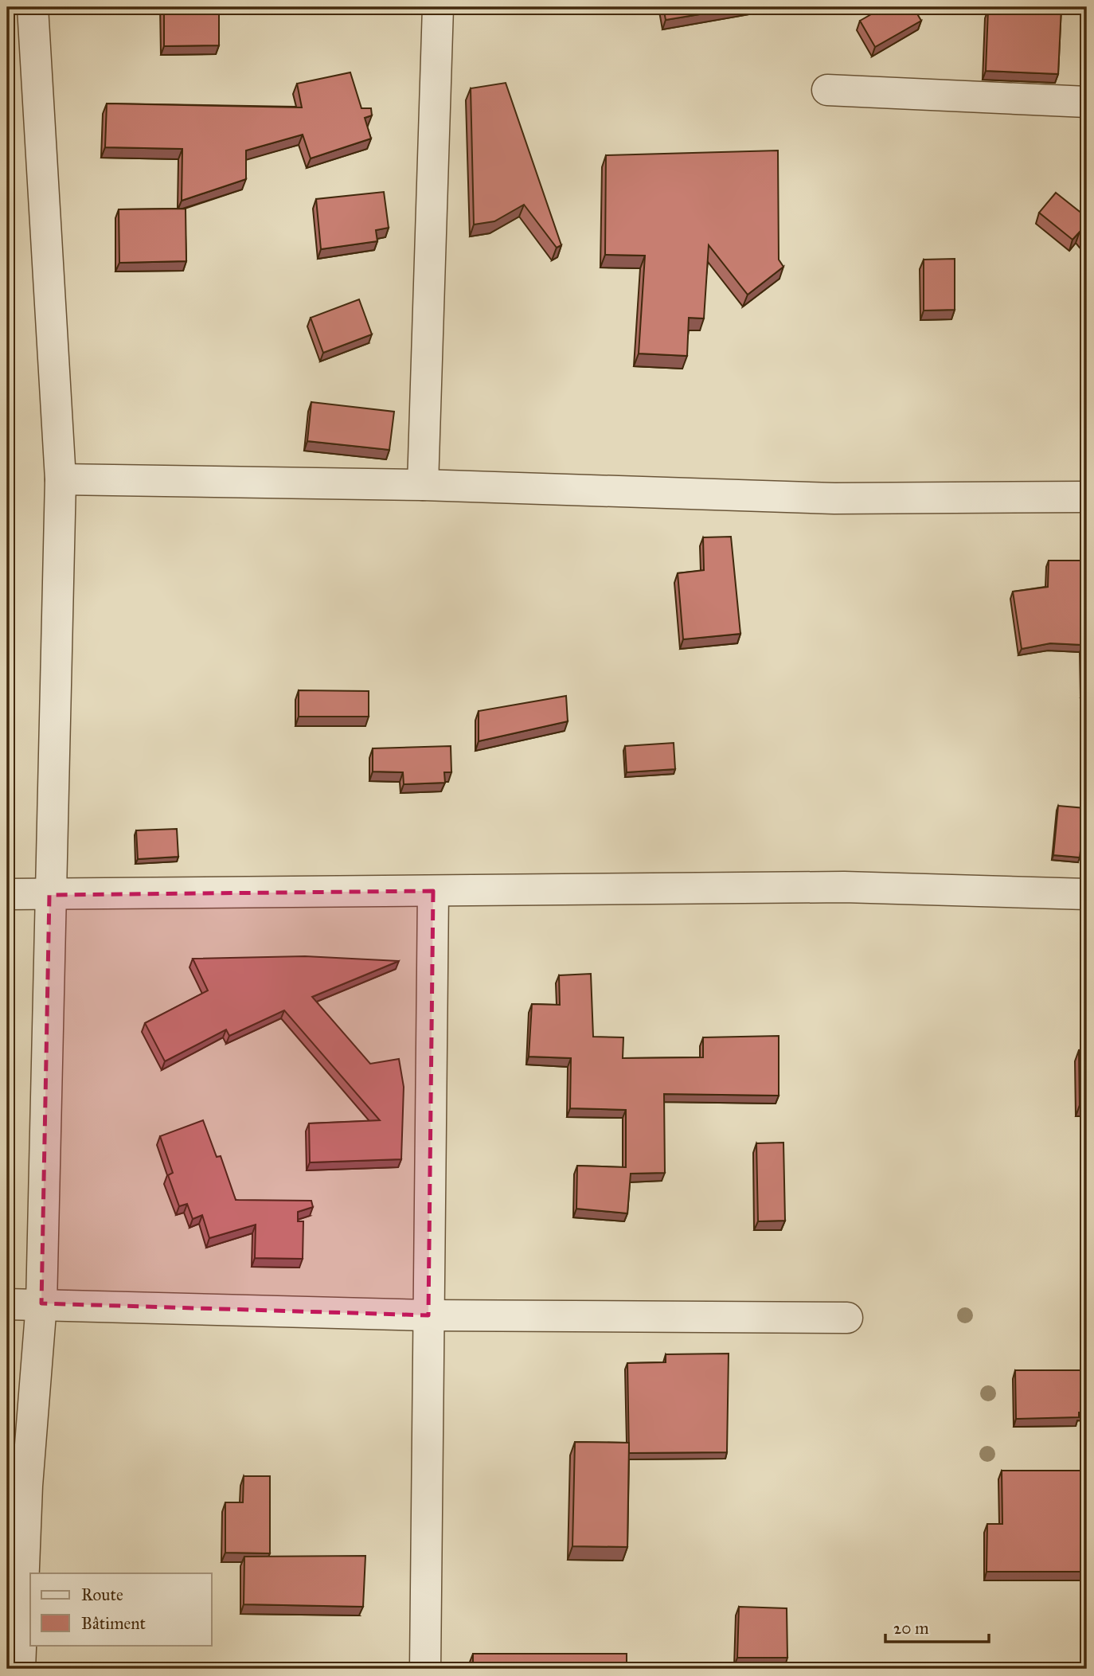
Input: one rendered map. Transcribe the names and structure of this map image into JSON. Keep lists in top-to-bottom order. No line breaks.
{"legend":["Route","Bâtiment"],"scale_bar":"20 m"}
